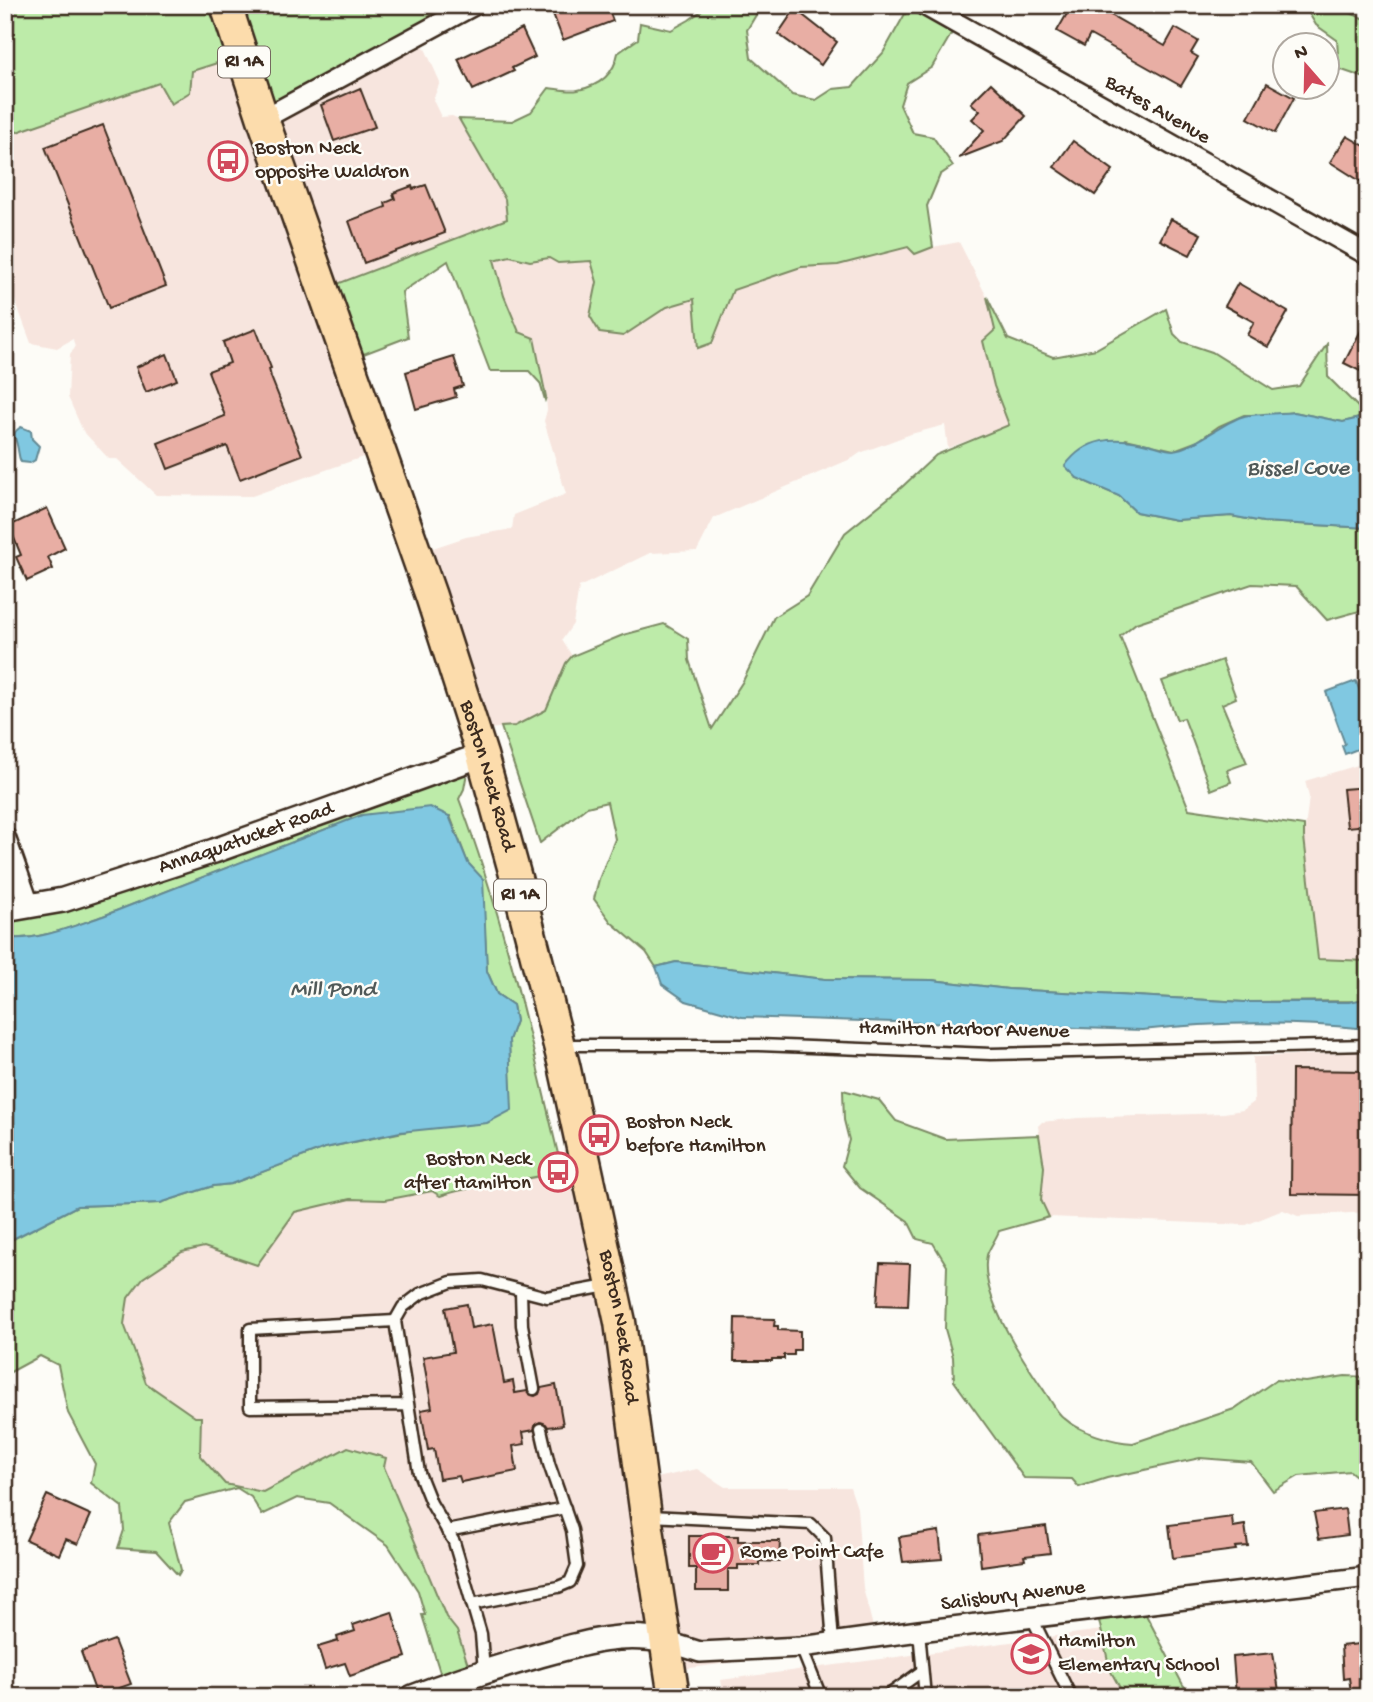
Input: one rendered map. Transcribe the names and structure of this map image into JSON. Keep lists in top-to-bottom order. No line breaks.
{"streets":{"main road":["RI 1A","Boston Neck Road"],"street":["Bates Avenue","Annaquatucket Road","Salisbury Avenue"],"lane":["Hamilton Harbor Avenue"]},"crossings":[["Boston Neck Road","Annaquatucket Road"],["Boston Neck Road","Hamilton Harbor Avenue"],["Boston Neck Road","Salisbury Avenue"]],"water":["Bissel Cove","Mill Pond"],"places":{"bus stop":["Boston Neck opposite Waldron","Boston Neck before Hamilton","Boston Neck after Hamilton"],"cafe":["Rome Point Cafe"],"school or university":["Hamilton Elementary School"]},"north":"top"}
